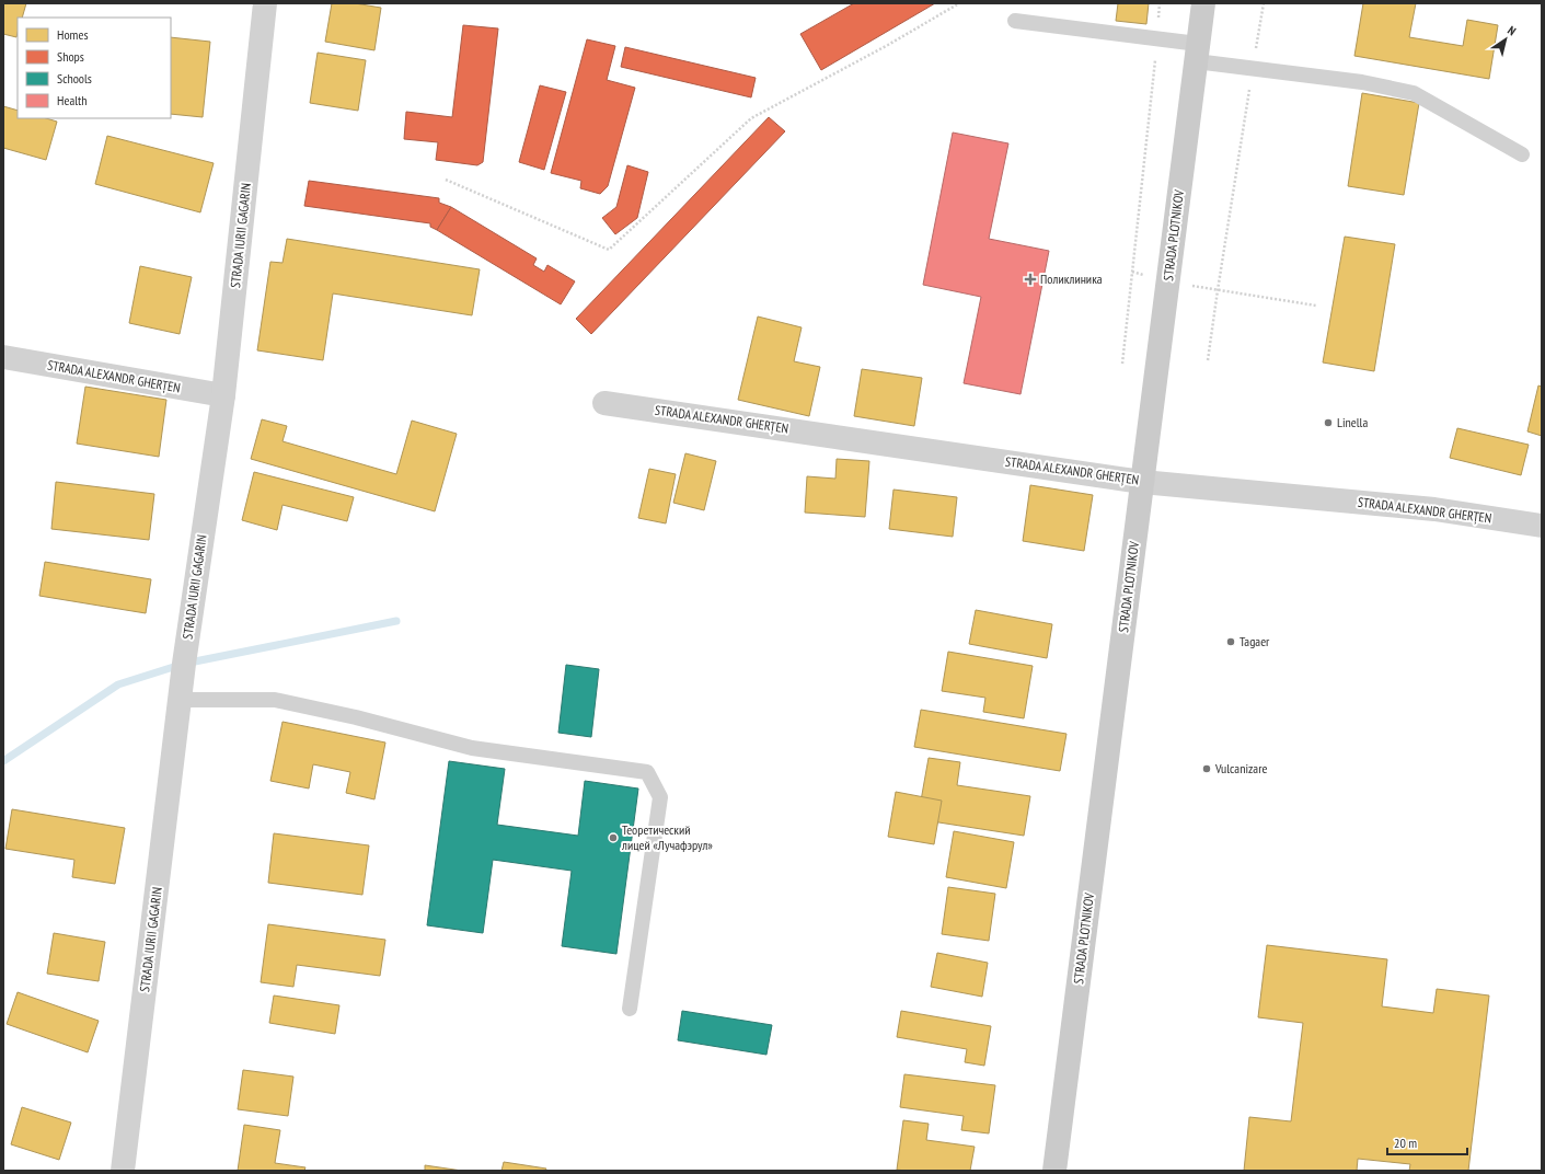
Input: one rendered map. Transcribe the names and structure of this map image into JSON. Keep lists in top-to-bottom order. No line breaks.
{"streets":{"main road":["STRADA PLOTNIKOV"],"street":["STRADA IURII GAGARIN","STRADA ALEXANDR GHERȚEN"]},"crossings":[["STRADA IURII GAGARIN","STRADA ALEXANDR GHERȚEN"],["STRADA PLOTNIKOV","STRADA ALEXANDR GHERȚEN"]],"places":{"health":["Поликлиника"],"other":["Linella","Tagaer","Vulcanizare","Теоретический лицей «Лучафэрул»"]},"legend":["Homes","Shops","Schools","Health"],"scale_bar":"20 m","north":"top right"}
